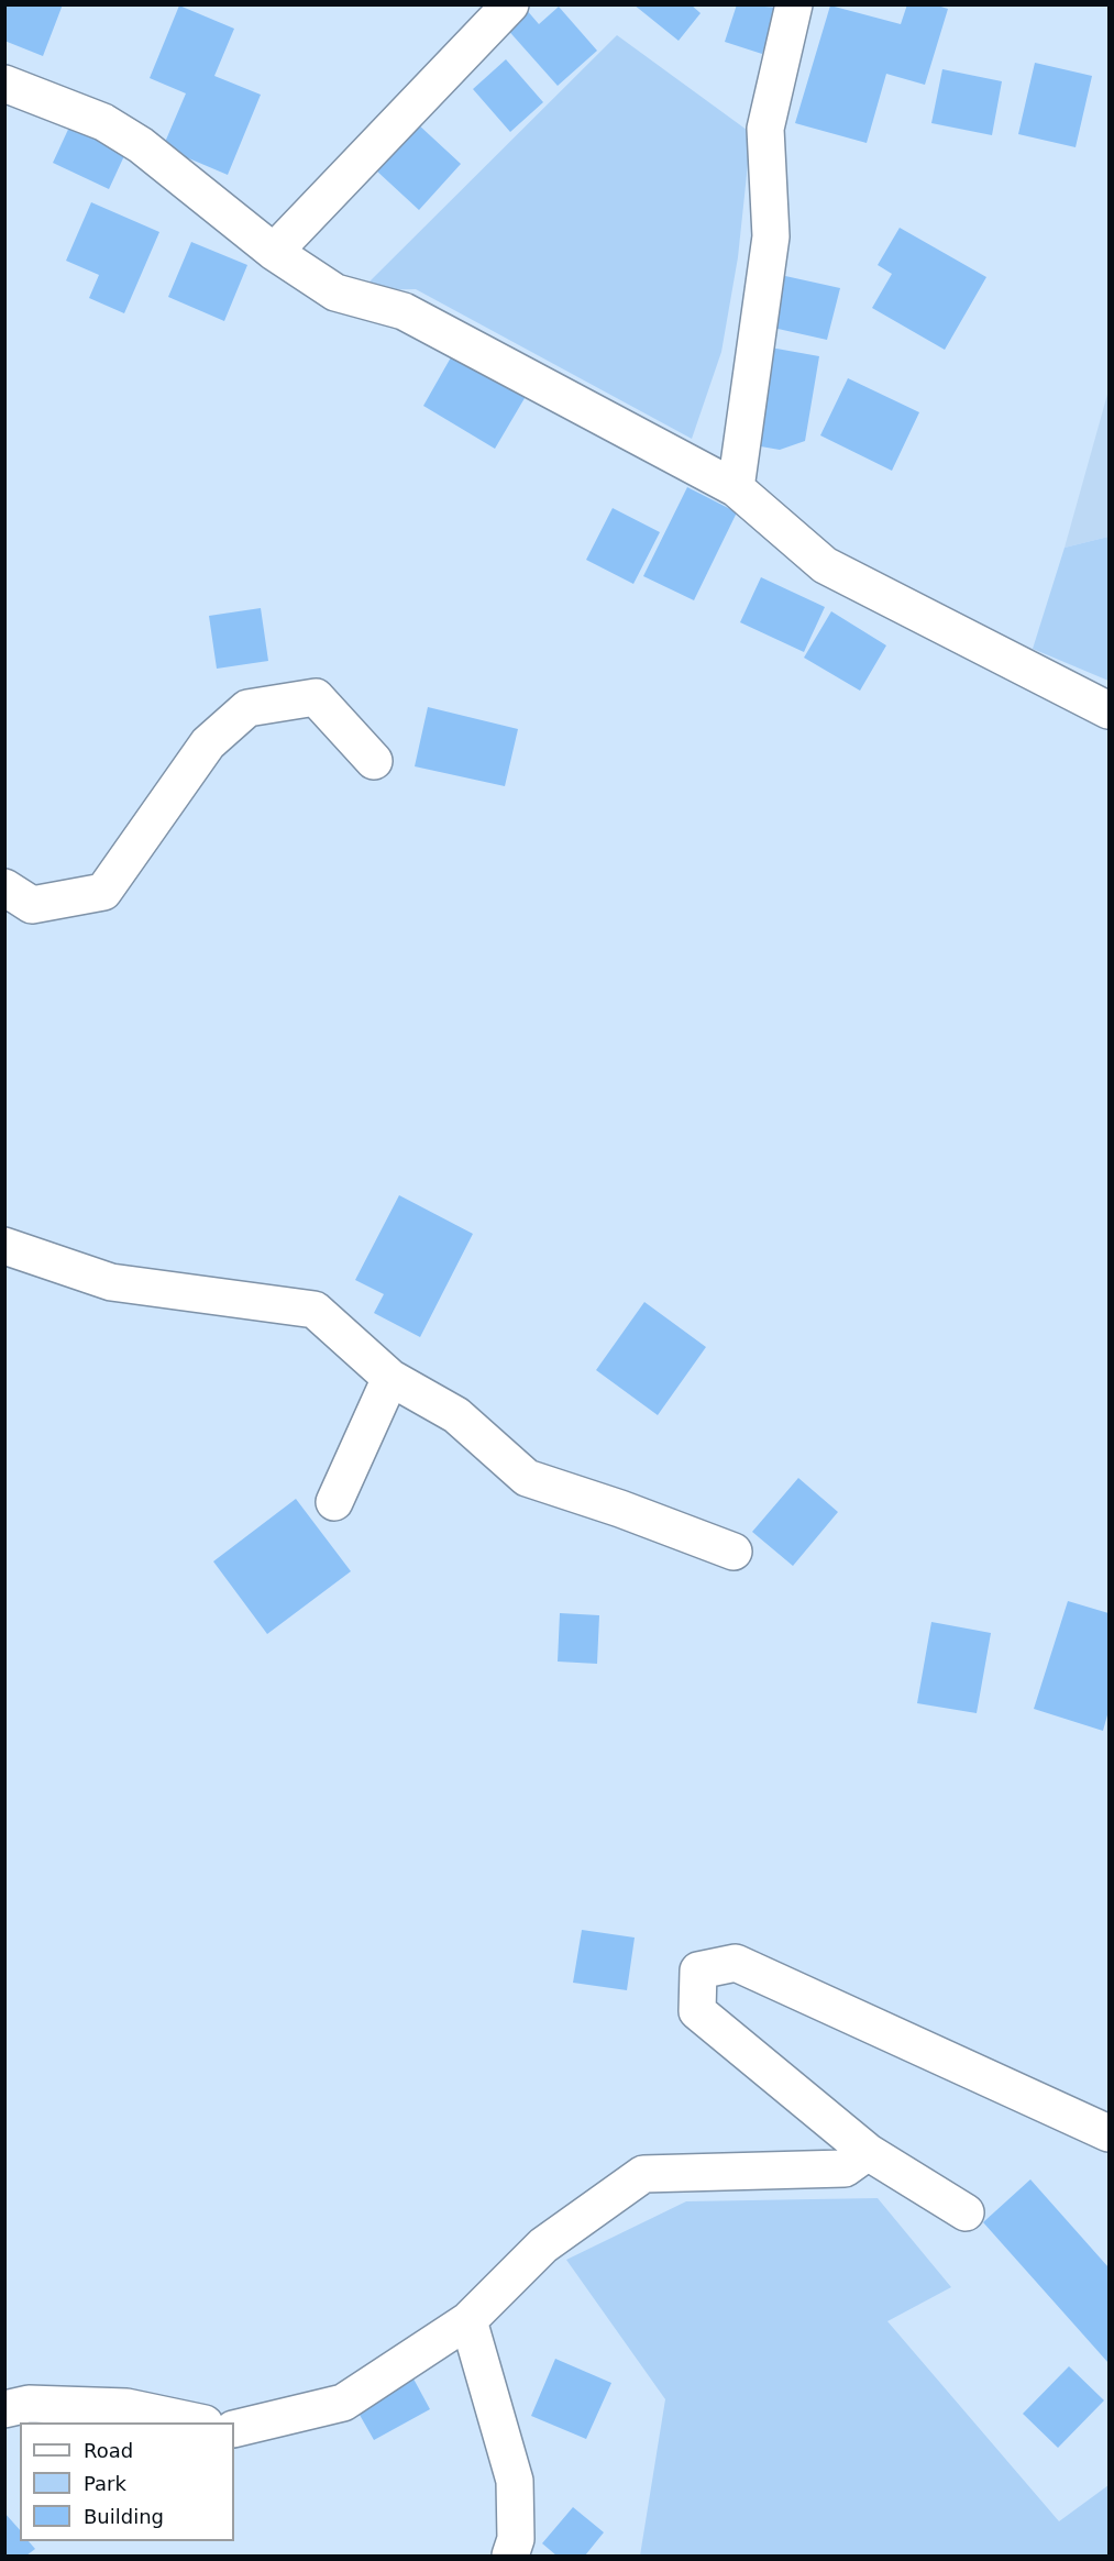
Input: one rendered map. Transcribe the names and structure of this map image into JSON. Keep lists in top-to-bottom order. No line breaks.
{"legend":["Road","Park","Building"]}
